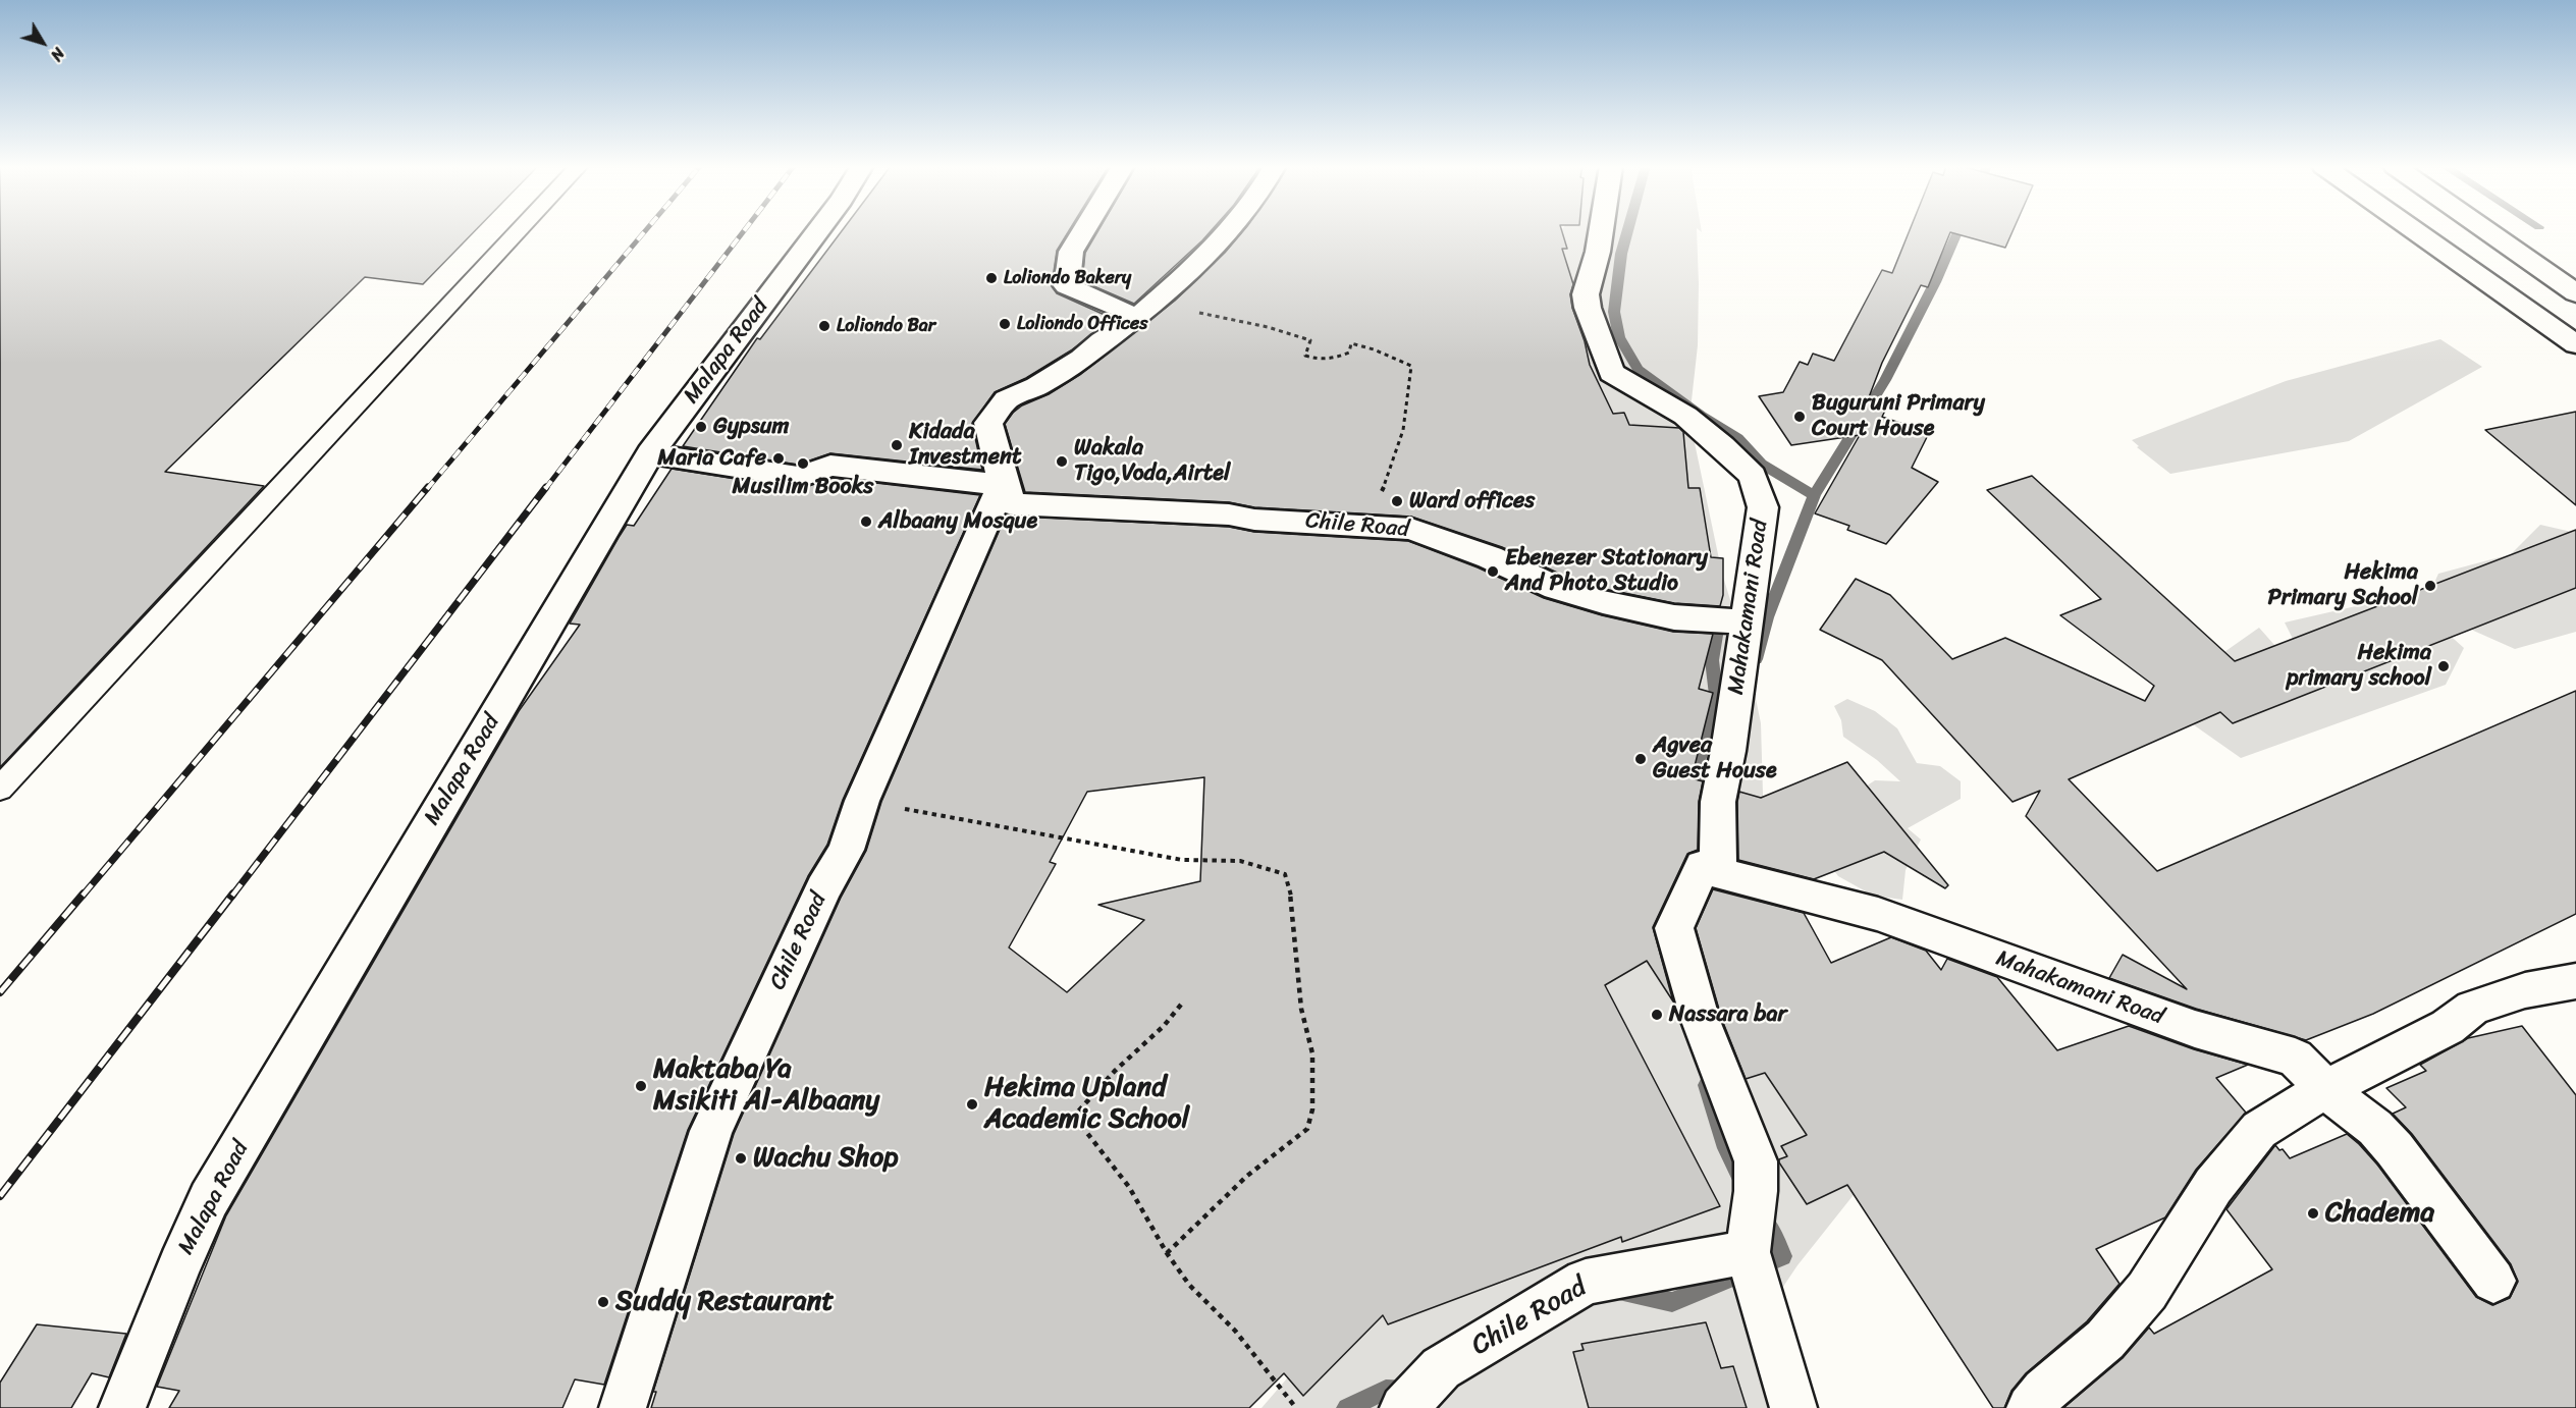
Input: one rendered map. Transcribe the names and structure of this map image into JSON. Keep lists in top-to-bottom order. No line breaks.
{"streets":{"street":["Malapa Road","Chile Road","Mahakamani Road"]},"crossings":[["Chile Road","Mahakamani Road"]],"places":["Loliondo Bakery","Loliondo Offices","Loliondo Bar","Buguruni Primary Court House","Gypsum","Kidada Investment","Maria Cafe","Wakala Tigo,Voda,Airtel","Musilim Books","Ward offices","Albaany Mosque","Ebenezer Stationary And Photo Studio","Hekima Primary School","Hekima primary school","Agvea Guest House","Nassara bar","Maktaba Ya Msikiti Al-Albaany","Hekima Upland Academic School","Wachu Shop","Chadema","Suddy Restaurant"],"north":"bottom right"}
